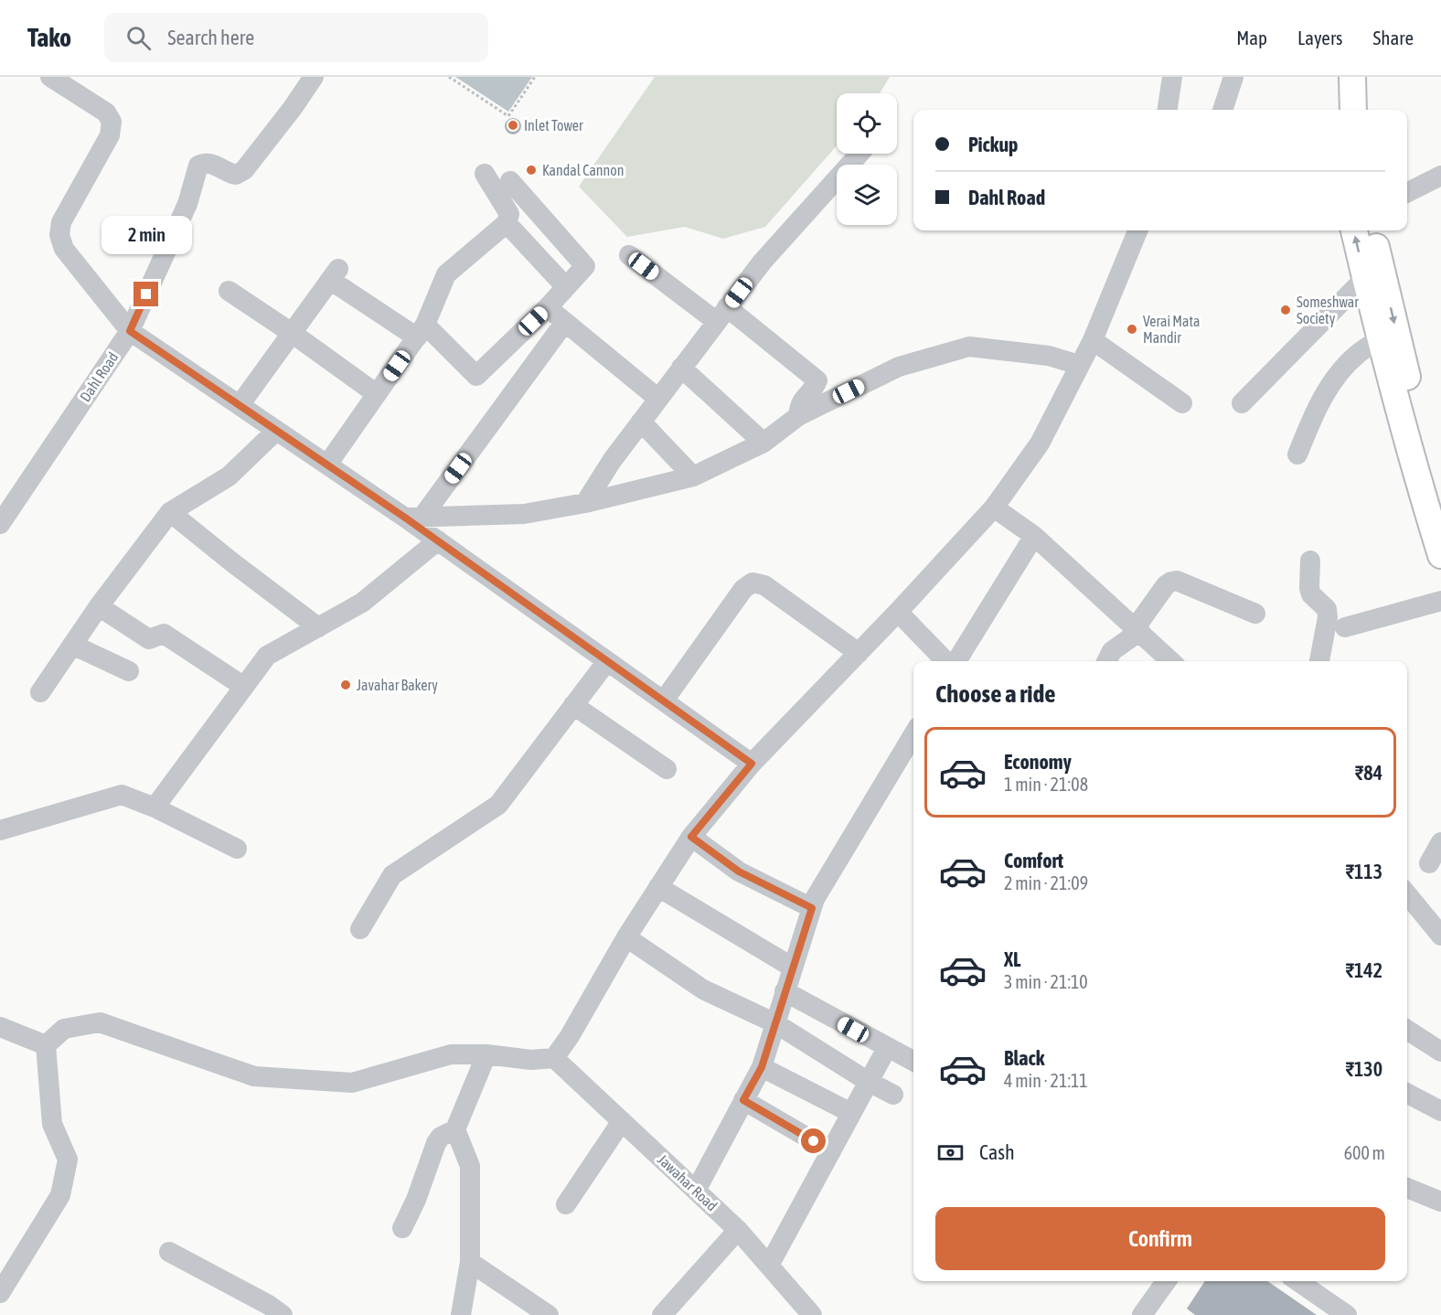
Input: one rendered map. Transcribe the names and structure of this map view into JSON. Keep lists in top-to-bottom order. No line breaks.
{"streets":{"street":["Dahl Road","Jawahar Road"]},"places":["Inlet Tower","Kandal Cannon","Someshwar Society","Verai Mata Mandir","Javahar Bakery"],"page":{"header":"Tako","search":"Search here","nav":["Map","Layers","Share"],"banner":["Pickup","Dahl Road"],"bubble":"2 min","heading":"Choose a ride","list":[{"name":"Economy","note":"1 min · 21:08","value":"₹84"},{"name":"Comfort","note":"2 min · 21:09","value":"₹113"},{"name":"XL","note":"3 min · 21:10","value":"₹142"},{"name":"Black","note":"4 min · 21:11","value":"₹130"}],"pay":["Cash","600 m"],"buttons":"Confirm"}}
